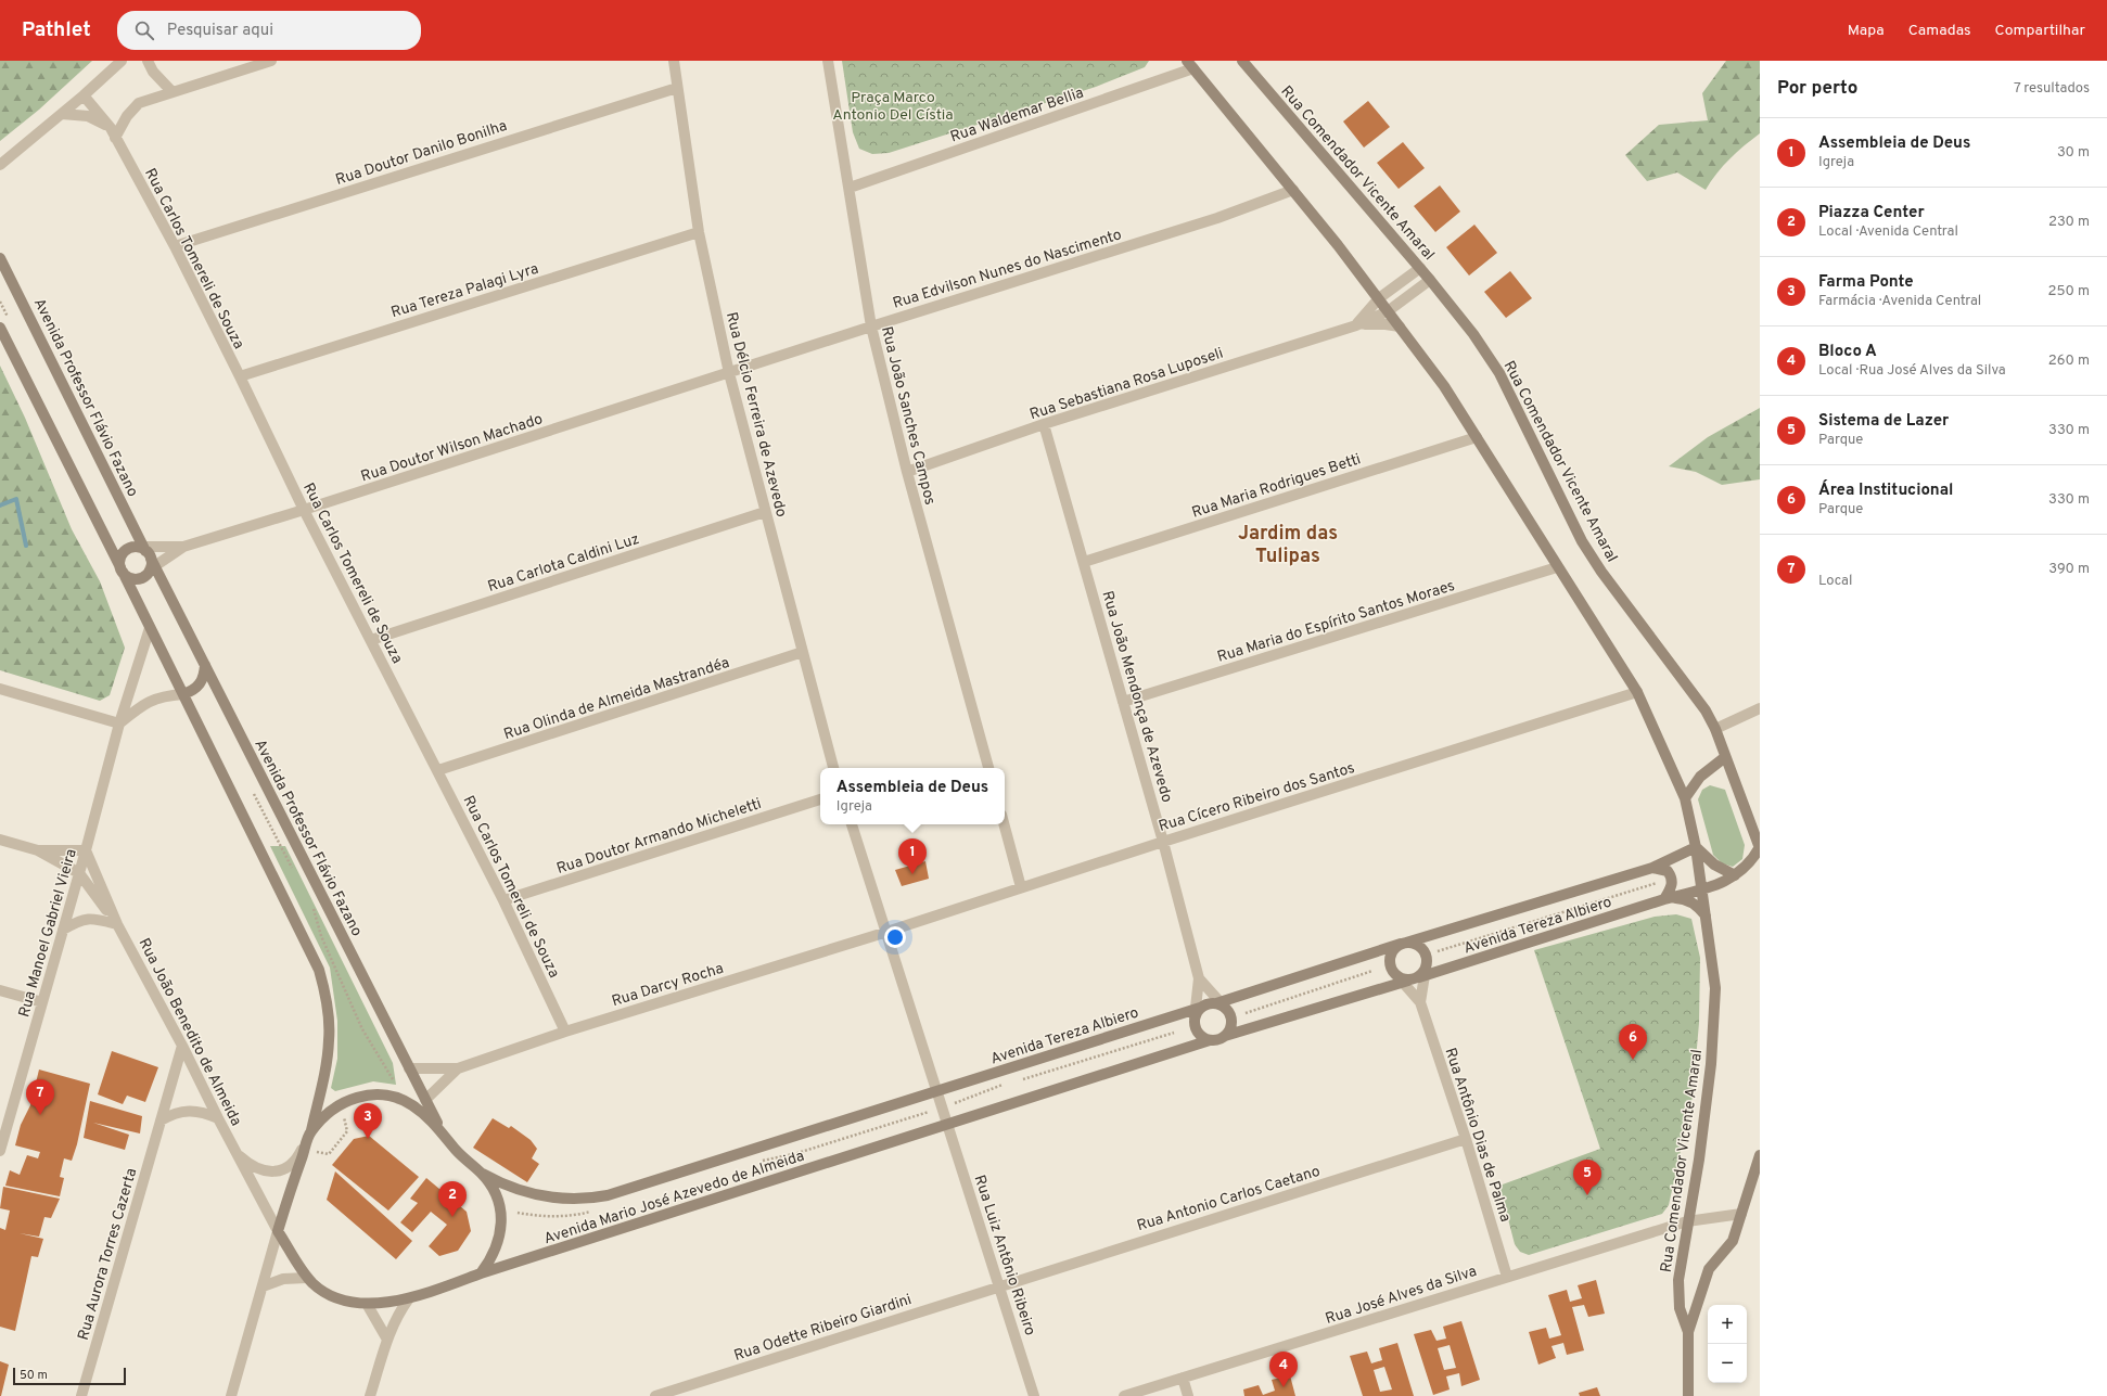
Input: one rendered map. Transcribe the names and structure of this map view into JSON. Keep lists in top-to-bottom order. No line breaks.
{"streets":{"street":["Rua Waldemar Bellia","Rua Doutor Danilo Bonilha","Rua Comendador Vicente Amaral","Rua Carlos Tomereli de Souza","Rua Edvilson Nunes do Nascimento","Rua Tereza Palagi Lyra","Rua Sebastiana Rosa Luposeli","Avenida Professor Flávio Fazano","Rua Délcio Ferreira de Azevedo","Rua João Sanches Campos","Rua Doutor Wilson Machado","Rua Maria Rodrigues Betti","Rua Carlota Caldini Luz","Rua Maria do Espírito Santos Moraes","Rua João Mendonça de Azevedo","Rua Olinda de Almeida Mastrandéa","Rua Cícero Ribeiro dos Santos","Rua Doutor Armando Micheletti","Avenida Tereza Albiero","Rua Manoel Gabriel Vieira","Rua Darcy Rocha","Rua João Benedito de Almeida","Rua Antônio Dias de Palma","Avenida Mario José Azevedo de Almeida","Rua Antonio Carlos Caetano","Rua Aurora Torres Cazerta","Rua Luiz Antônio Ribeiro","Rua José Alves da Silva","Rua Odette Ribeiro Giardini"]},"crossings":[["Rua Waldemar Bellia","Rua Comendador Vicente Amaral"],["Rua Waldemar Bellia","Rua João Sanches Campos"],["Rua Doutor Danilo Bonilha","Rua Carlos Tomereli de Souza"],["Rua Doutor Danilo Bonilha","Rua Délcio Ferreira de Azevedo"],["Rua Comendador Vicente Amaral","Rua Edvilson Nunes do Nascimento"],["Rua Comendador Vicente Amaral","Rua Sebastiana Rosa Luposeli"],["Rua Comendador Vicente Amaral","Rua Maria Rodrigues Betti"],["Rua Comendador Vicente Amaral","Rua Maria do Espírito Santos Moraes"],["Rua Comendador Vicente Amaral","Rua Cícero Ribeiro dos Santos"],["Rua Comendador Vicente Amaral","Avenida Tereza Albiero"],["Rua Comendador Vicente Amaral","Rua José Alves da Silva"],["Rua Carlos Tomereli de Souza","Rua Tereza Palagi Lyra"],["Rua Carlos Tomereli de Souza","Rua Doutor Wilson Machado"],["Rua Carlos Tomereli de Souza","Rua Carlota Caldini Luz"],["Rua Carlos Tomereli de Souza","Rua Olinda de Almeida Mastrandéa"],["Rua Carlos Tomereli de Souza","Rua Doutor Armando Micheletti"],["Rua Carlos Tomereli de Souza","Rua Darcy Rocha"],["Rua Edvilson Nunes do Nascimento","Rua Délcio Ferreira de Azevedo"],["Rua Edvilson Nunes do Nascimento","Rua João Sanches Campos"],["Rua Edvilson Nunes do Nascimento","Rua Doutor Wilson Machado"],["Rua Tereza Palagi Lyra","Rua Délcio Ferreira de Azevedo"],["Rua Sebastiana Rosa Luposeli","Rua João Sanches Campos"],["Rua Sebastiana Rosa Luposeli","Rua João Mendonça de Azevedo"],["Avenida Professor Flávio Fazano","Rua Doutor Wilson Machado"],["Avenida Professor Flávio Fazano","Rua Darcy Rocha"],["Rua Délcio Ferreira de Azevedo","Rua Doutor Wilson Machado"],["Rua Délcio Ferreira de Azevedo","Rua Carlota Caldini Luz"],["Rua Délcio Ferreira de Azevedo","Rua Olinda de Almeida Mastrandéa"],["Rua Maria Rodrigues Betti","Rua João Mendonça de Azevedo"],["Rua Maria do Espírito Santos Moraes","Rua João Mendonça de Azevedo"],["Rua João Mendonça de Azevedo","Rua Cícero Ribeiro dos Santos"],["Rua João Mendonça de Azevedo","Avenida Tereza Albiero"],["Rua Cícero Ribeiro dos Santos","Rua Darcy Rocha"],["Avenida Tereza Albiero","Rua Antônio Dias de Palma"],["Avenida Tereza Albiero","Avenida Mario José Azevedo de Almeida"],["Avenida Tereza Albiero","Rua Luiz Antônio Ribeiro"],["Rua Manoel Gabriel Vieira","Rua João Benedito de Almeida"],["Rua João Benedito de Almeida","Avenida Mario José Azevedo de Almeida"],["Rua João Benedito de Almeida","Rua Aurora Torres Cazerta"],["Rua Antônio Dias de Palma","Rua Antonio Carlos Caetano"],["Rua Antônio Dias de Palma","Rua José Alves da Silva"],["Avenida Mario José Azevedo de Almeida","Rua Luiz Antônio Ribeiro"],["Rua Antonio Carlos Caetano","Rua Luiz Antônio Ribeiro"],["Rua Antonio Carlos Caetano","Rua Odette Ribeiro Giardini"],["Rua Luiz Antônio Ribeiro","Rua Odette Ribeiro Giardini"]],"districts":["Jardim das Tulipas"],"parks":["Praça Marco Antonio Del Cístia"],"scale_bar":"50 m","page":{"header":"Pathlet","search":"Pesquisar aqui","nav":["Mapa","Camadas","Compartilhar"],"heading":["Por perto","7 resultados"],"list":[{"mark":"1","name":"Assembleia de Deus","note":"Igreja","value":"30 m"},{"mark":"2","name":"Piazza Center","note":"Local · Avenida Central","value":"230 m"},{"mark":"3","name":"Farma Ponte","note":"Farmácia · Avenida Central","value":"250 m"},{"mark":"4","name":"Bloco A","note":"Local · Rua José Alves da Silva","value":"260 m"},{"mark":"5","name":"Sistema de Lazer","note":"Parque","value":"330 m"},{"mark":"6","name":"Área Institucional","note":"Parque","value":"330 m"},{"mark":"7","name":"ㅤ","note":"Local","value":"390 m"}],"popup":["Assembleia de Deus","Igreja"],"pins":["1","6","7","3","5","2","4"],"map_buttons":["+","−"],"scale":"50 m"}}
